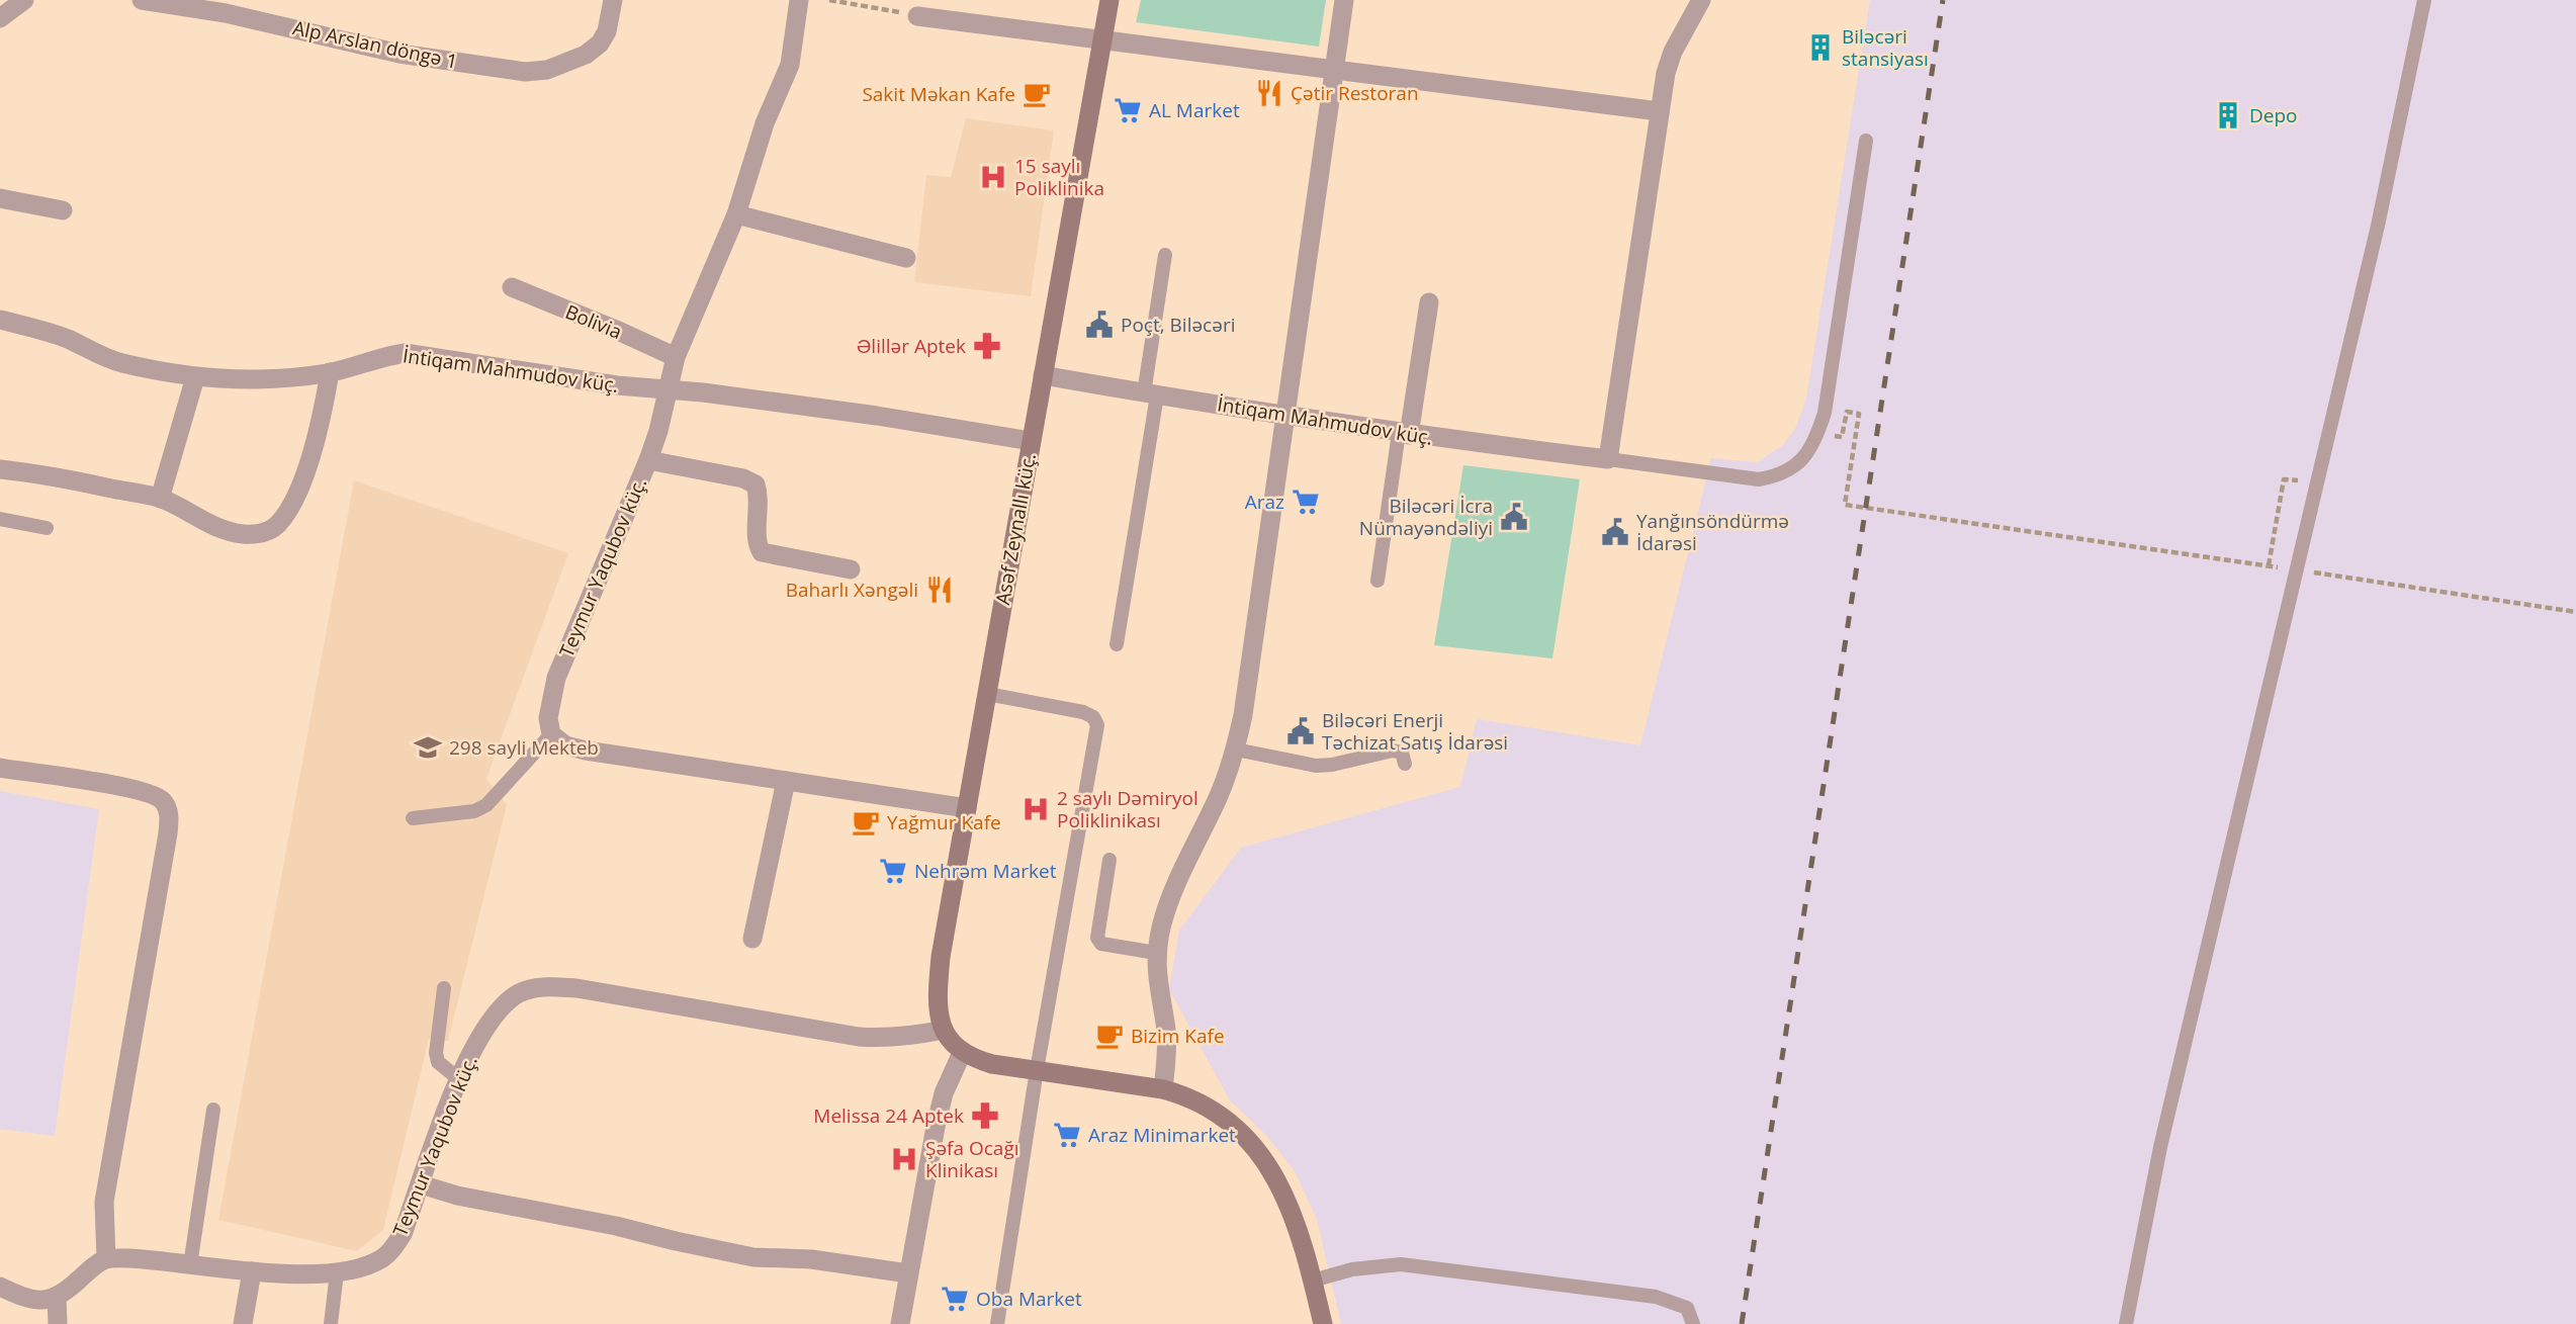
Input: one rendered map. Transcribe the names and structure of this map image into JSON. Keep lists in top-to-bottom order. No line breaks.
{"streets":{"main road":["Asəf Zeynallı küç."],"street":["Alp Arslan döngə 1","Bolivia","İntiqam Mahmudov küç.","Teymur Yaqubov küç."]},"crossings":[["Bolivia","Teymur Yaqubov küç."],["İntiqam Mahmudov küç.","Asəf Zeynallı küç."],["İntiqam Mahmudov küç.","Teymur Yaqubov küç."],["Asəf Zeynallı küç.","Teymur Yaqubov küç."]],"places":{"building":["Biləcəri stansiyası","Depo"],"restaurant":["Çətir Restoran","Baharlı Xəngəli"],"cafe":["Sakit Məkan Kafe","Yağmur Kafe","Bizim Kafe"],"supermarket":["AL Market","Araz","Nehrəm Market","Araz Minimarket","Oba Market"],"hospital":["15 saylı Poliklinika","2 saylı Dəmiryol Poliklinikası","Şəfa Ocağı Klinikası"],"public building":["Poçt, Biləcəri","Biləcəri İcra Nümayəndəliyi","Yanğınsöndürmə İdarəsi","Biləcəri Enerji Təchizat Satış İdarəsi"],"pharmacy":["Əlillər Aptek","Melissa 24 Aptek"],"school or university":["298 sayli Mekteb"]}}
